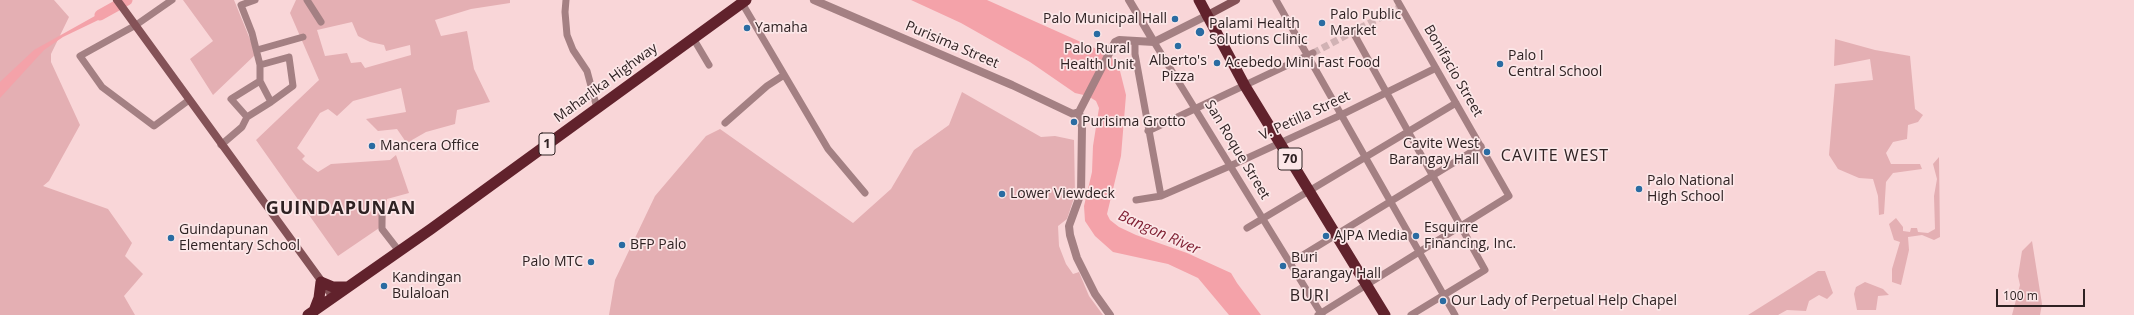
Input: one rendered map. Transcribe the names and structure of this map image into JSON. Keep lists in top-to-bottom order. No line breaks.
{"streets":{"highway":["Maharlika Highway","1","70"],"street":["Purisima Street","Bonifacio Street","V. Petilla Street","San Roque Street"]},"crossings":[["Bonifacio Street","V. Petilla Street"],["V. Petilla Street","San Roque Street"],["V. Petilla Street","70"]],"districts":["CAVITE WEST","GUINDAPUNAN","BURI"],"water":["Bangon River"],"places":["Palo Municipal Hall","Palo Public Market","Yamaha","Palami Health Solutions Clinic","Palo Rural Health Unit","Alberto's Pizza","Acebedo Mini Fast Food","Palo I Central School","Purisima Grotto","Mancera Office","Cavite West Barangay Hall","Palo National High School","Lower Viewdeck","AJPA Media","Esquirre Financing, Inc.","Guindapunan Elementary School","BFP Palo","Palo MTC","Buri Barangay Hall","Kandingan Bulaloan","Our Lady of Perpetual Help Chapel"],"scale_bar":"100 m"}
